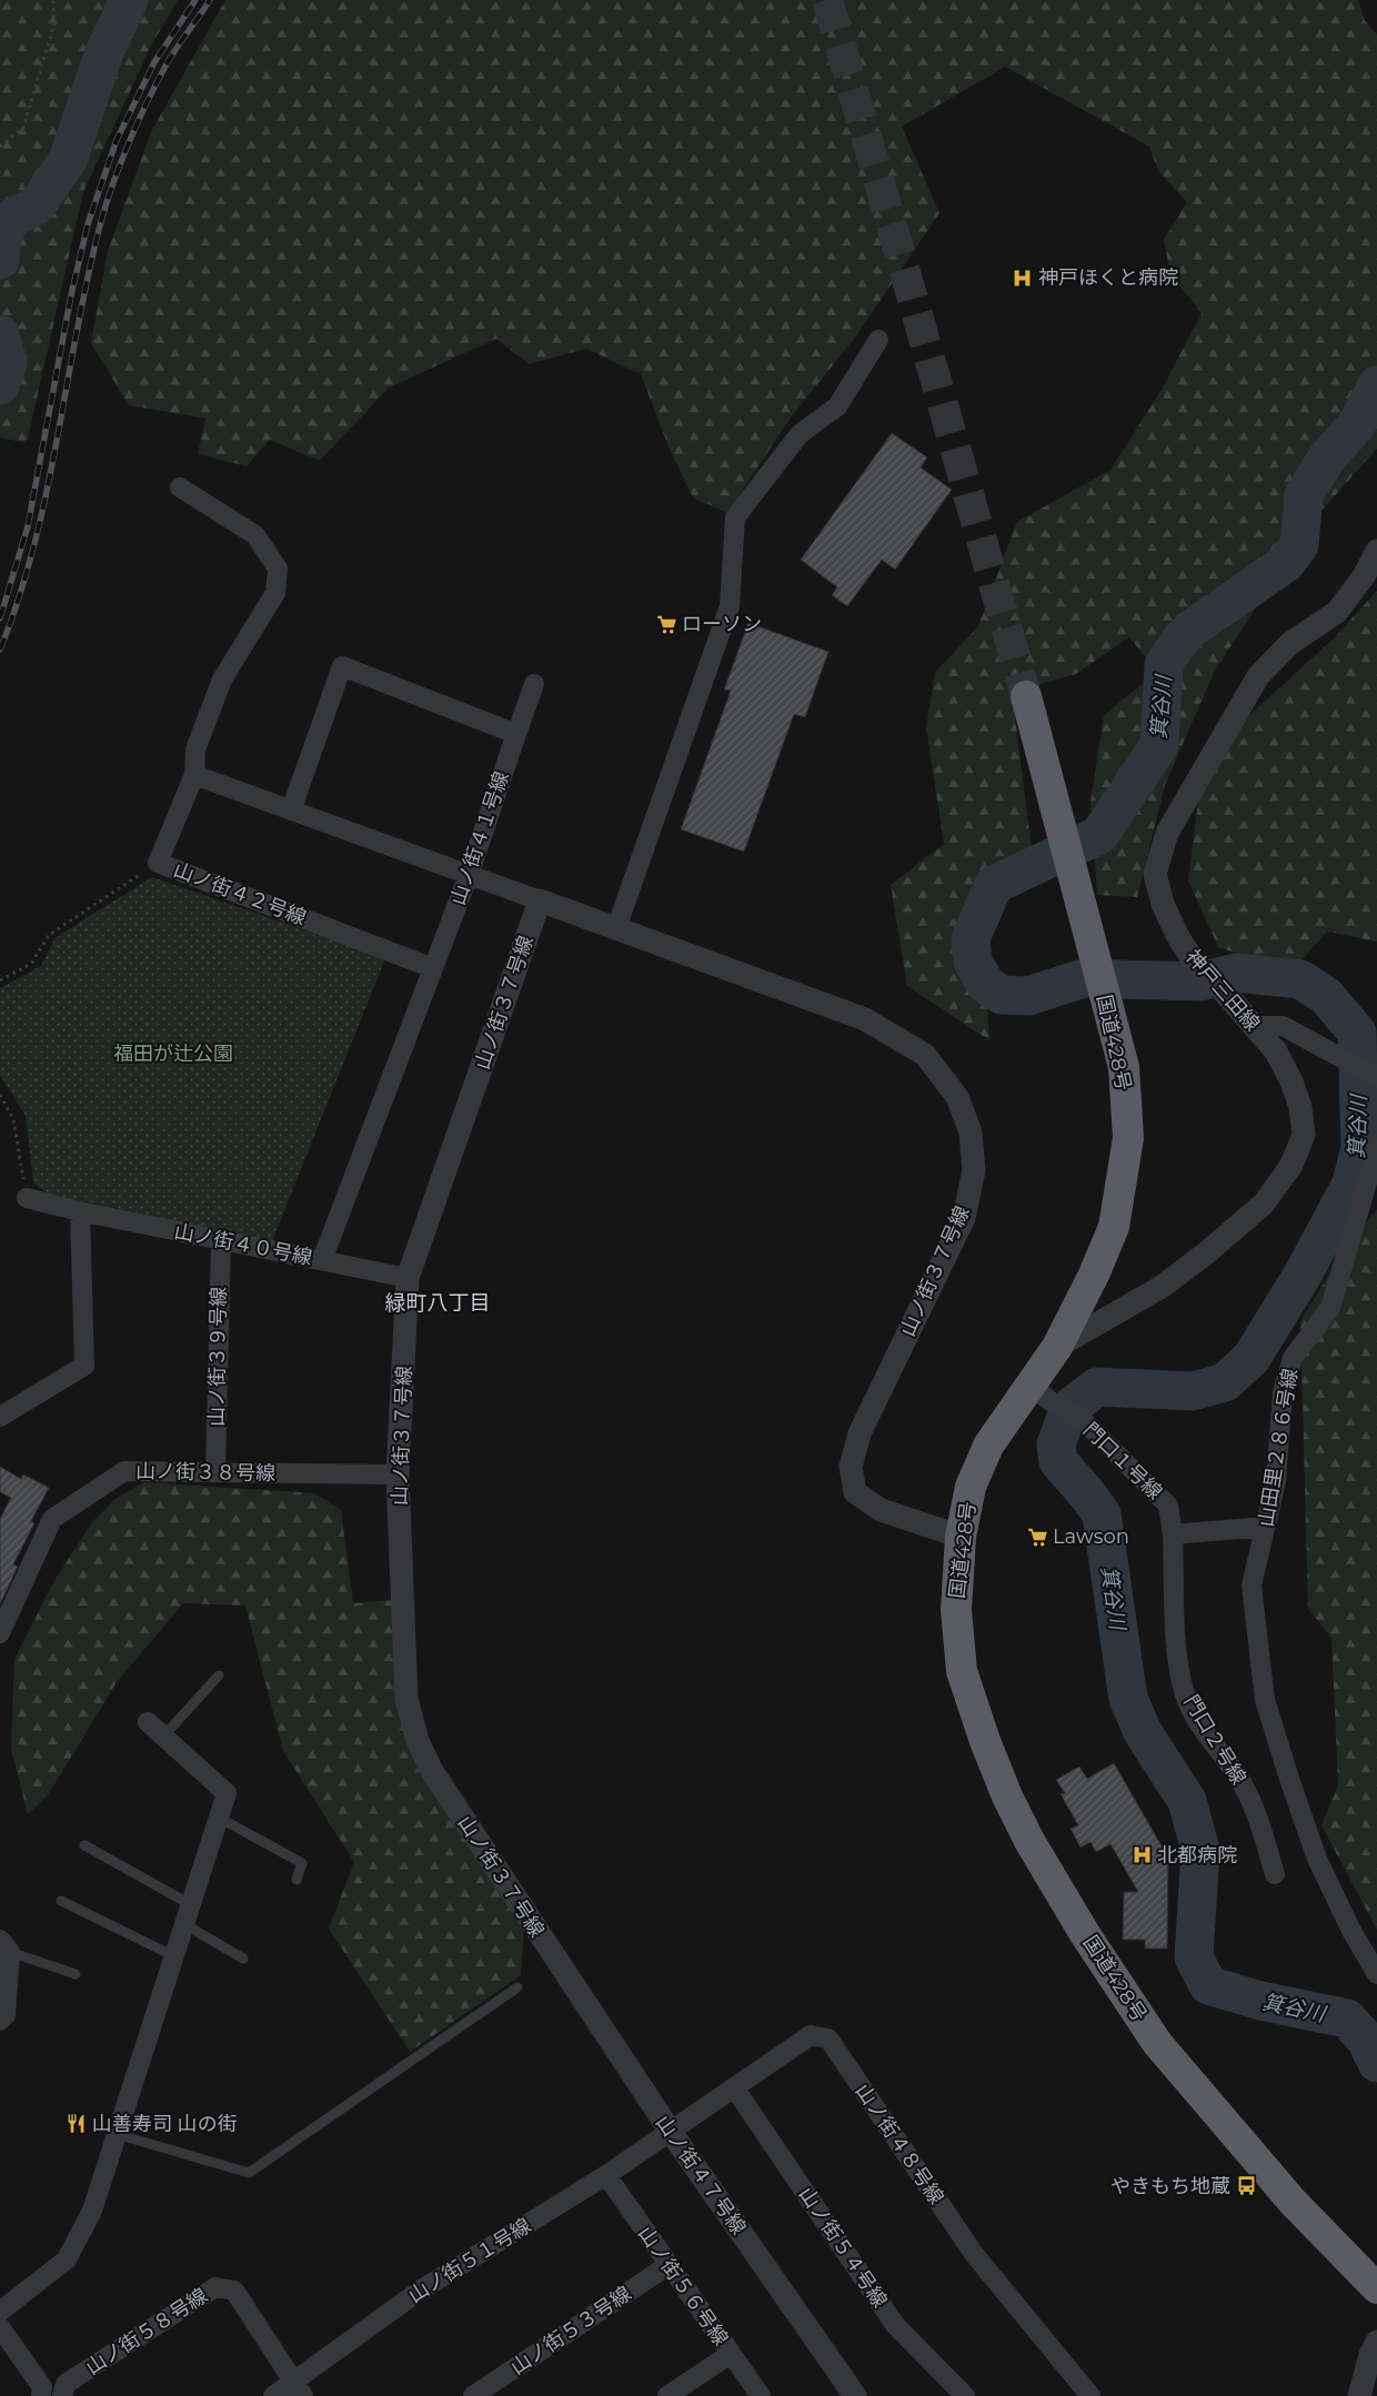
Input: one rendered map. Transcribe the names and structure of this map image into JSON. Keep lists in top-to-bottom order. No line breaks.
{"streets":{"highway":["国道428号"],"street":["山ノ街４１号線","山ノ街４２号線","神戸三田線","山ノ街３７号線","山ノ街４０号線","山ノ街３９号線","山田里２８６号線","門口１号線","山ノ街３８号線","門口２号線","山ノ街４８号線","山ノ街４７号線","山ノ街５４号線","山ノ街５１号線","山ノ街５６号線","山ノ街５３号線","山ノ街５８号線"]},"crossings":[["山ノ街４１号線","山ノ街４２号線"],["山ノ街４１号線","山ノ街３７号線"],["山ノ街４１号線","山ノ街４０号線"],["神戸三田線","国道428号"],["山ノ街３７号線","国道428号"],["山ノ街３７号線","山ノ街４０号線"],["山ノ街３７号線","山ノ街３８号線"],["山ノ街３７号線","山ノ街４７号線"],["国道428号","門口１号線"],["山ノ街４０号線","山ノ街３９号線"],["山ノ街３９号線","山ノ街３８号線"],["門口１号線","門口２号線"],["山ノ街４８号線","山ノ街４７号線"],["山ノ街４８号線","山ノ街５４号線"],["山ノ街４８号線","山ノ街５１号線"],["山ノ街４７号線","山ノ街５１号線"],["山ノ街５１号線","山ノ街５６号線"],["山ノ街５１号線","山ノ街５８号線"],["山ノ街５６号線","山ノ街５３号線"]],"districts":["緑町八丁目"],"water":["箕谷川"],"parks":["福田が辻公園"],"places":{"hospital":["神戸ほくと病院","北都病院"],"supermarket":["ローソン","Lawson"],"restaurant":["山善寿司 山の街"],"bus stop":["やきもち地蔵"]}}
